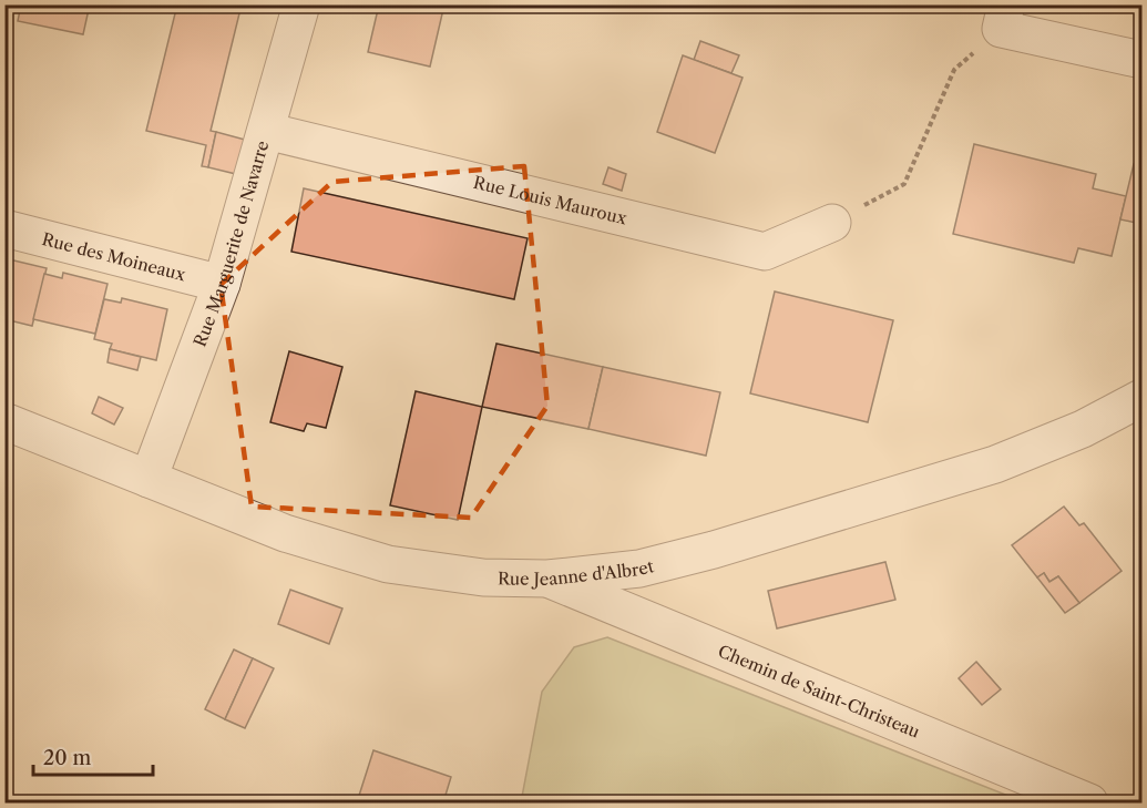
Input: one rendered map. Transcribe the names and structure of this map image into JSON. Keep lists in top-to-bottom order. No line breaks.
{"streets":{"street":["Rue Louis Mauroux","Rue Marguerite de Navarre","Rue des Moineaux","Rue Jeanne d'Albret","Chemin de Saint-Christeau"]},"crossings":[["Rue Louis Mauroux","Rue Marguerite de Navarre"],["Rue Marguerite de Navarre","Rue des Moineaux"],["Rue Marguerite de Navarre","Rue Jeanne d'Albret"],["Rue Jeanne d'Albret","Chemin de Saint-Christeau"]],"scale_bar":"20 m"}
